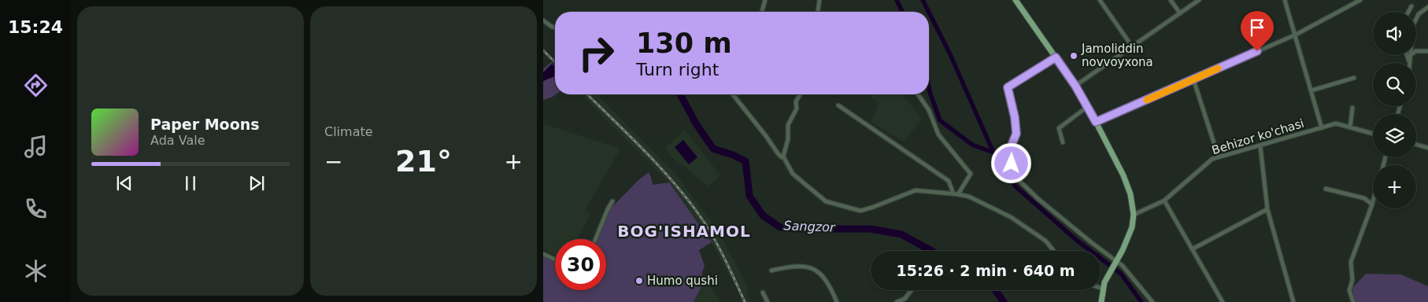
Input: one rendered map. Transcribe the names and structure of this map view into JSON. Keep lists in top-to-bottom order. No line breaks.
{"streets":{"street":["Behizor ko'chasi"]},"districts":["BOG'ISHAMOL"],"water":["Sangzor"],"places":["Jamoliddin novvoyxona","Humo qushi"],"page":{"tabs":"15:24","tile":"Climate","map_buttons":"+","turn":["130 m","Turn right"],"song":["Paper Moons","Ada Vale"],"heat":["−","21°","+"],"limit":"30","trip":"15:26 · 2 min · 640 m"}}
